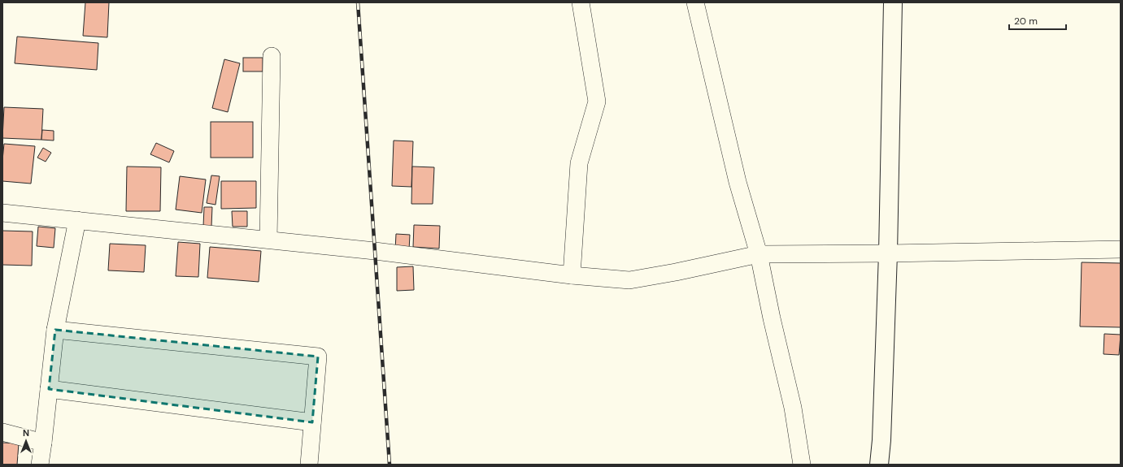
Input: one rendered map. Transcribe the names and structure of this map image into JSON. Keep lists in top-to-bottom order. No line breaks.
{"scale_bar":"20 m","north":"top"}
